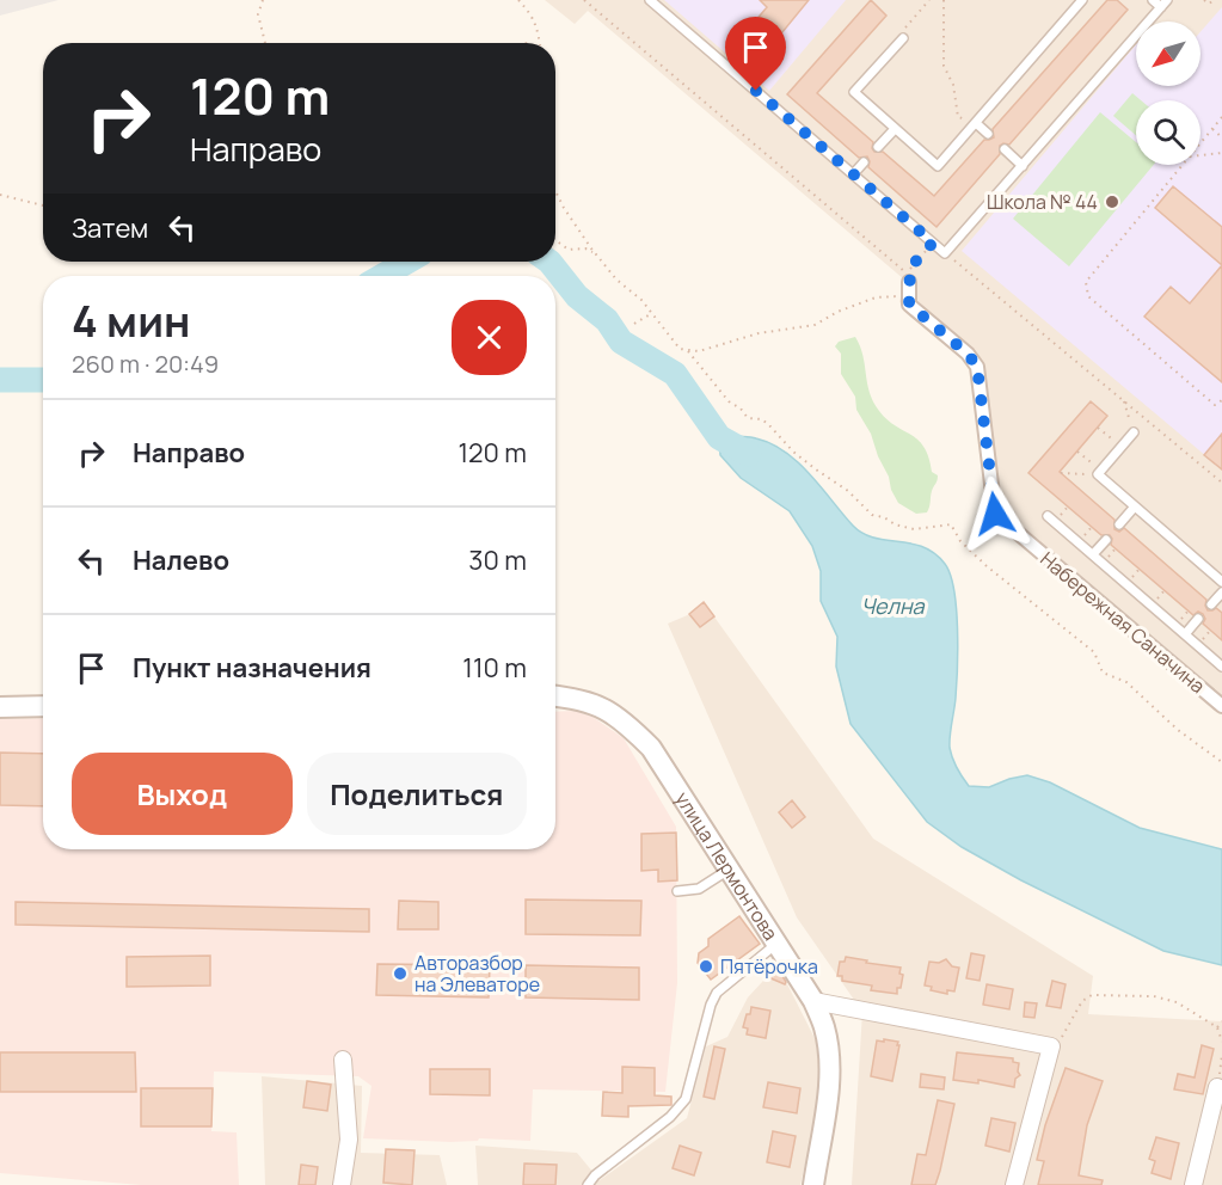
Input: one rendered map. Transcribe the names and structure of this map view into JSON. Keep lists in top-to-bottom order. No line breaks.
{"streets":{"street":["Набережная Саначина","улица Лермонтова"]},"water":["Челна"],"places":["Школа № 44","Пятёрочка","Авторазбор на Элеваторе"],"north":"bottom left","page":{"turn":["120 m","Направо"],"then":"Затем","heading":["4 мин","260 m · 20:49"],"list":[{"name":"Направо","value":"120 m"},{"name":"Налево","value":"30 m"},{"name":"Пункт назначения","value":"110 m"}],"buttons":["Выход","Поделиться"]}}
